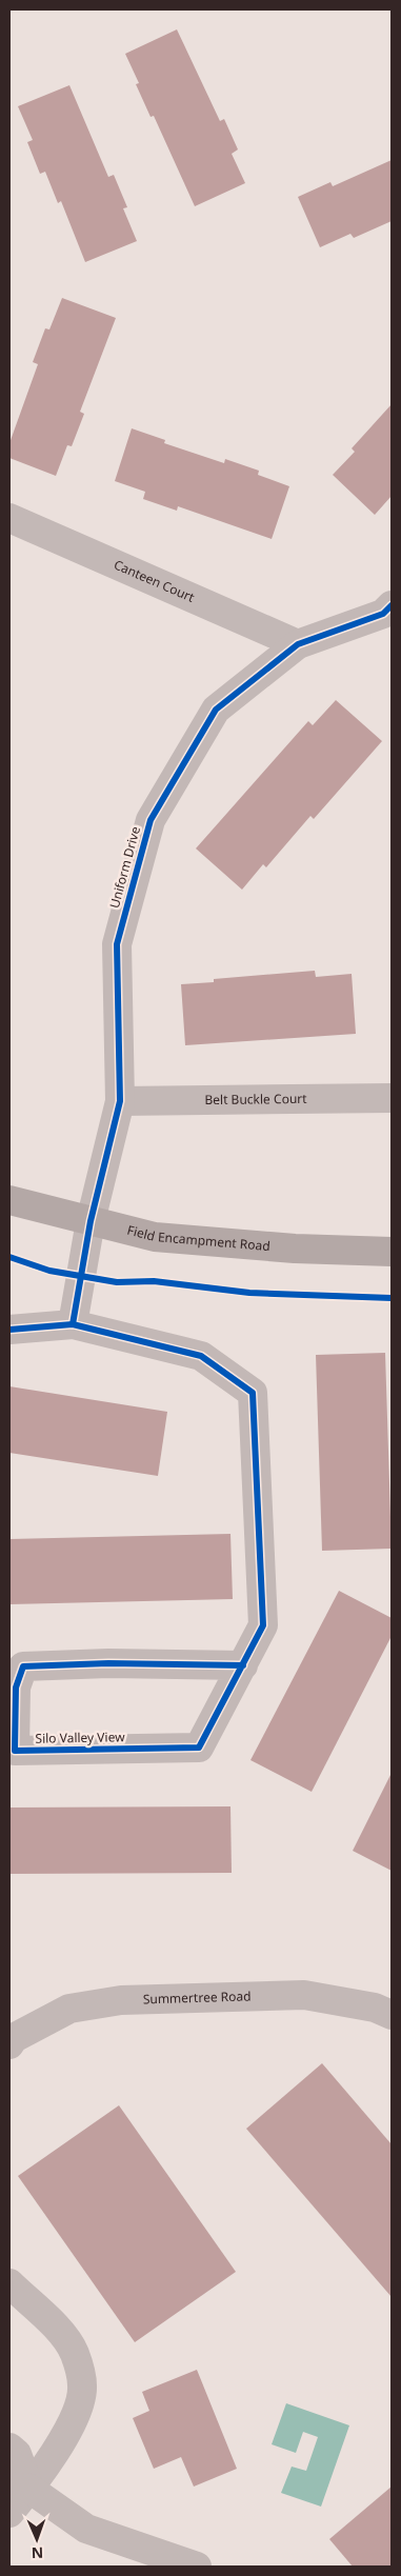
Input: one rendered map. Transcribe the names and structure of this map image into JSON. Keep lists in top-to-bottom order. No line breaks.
{"streets":{"street":["Canteen Court","Uniform Drive","Belt Buckle Court","Field Encampment Road","Silo Valley View","Summertree Road"]},"crossings":[["Canteen Court","Uniform Drive"],["Uniform Drive","Belt Buckle Court"],["Uniform Drive","Field Encampment Road"]],"north":"bottom"}
